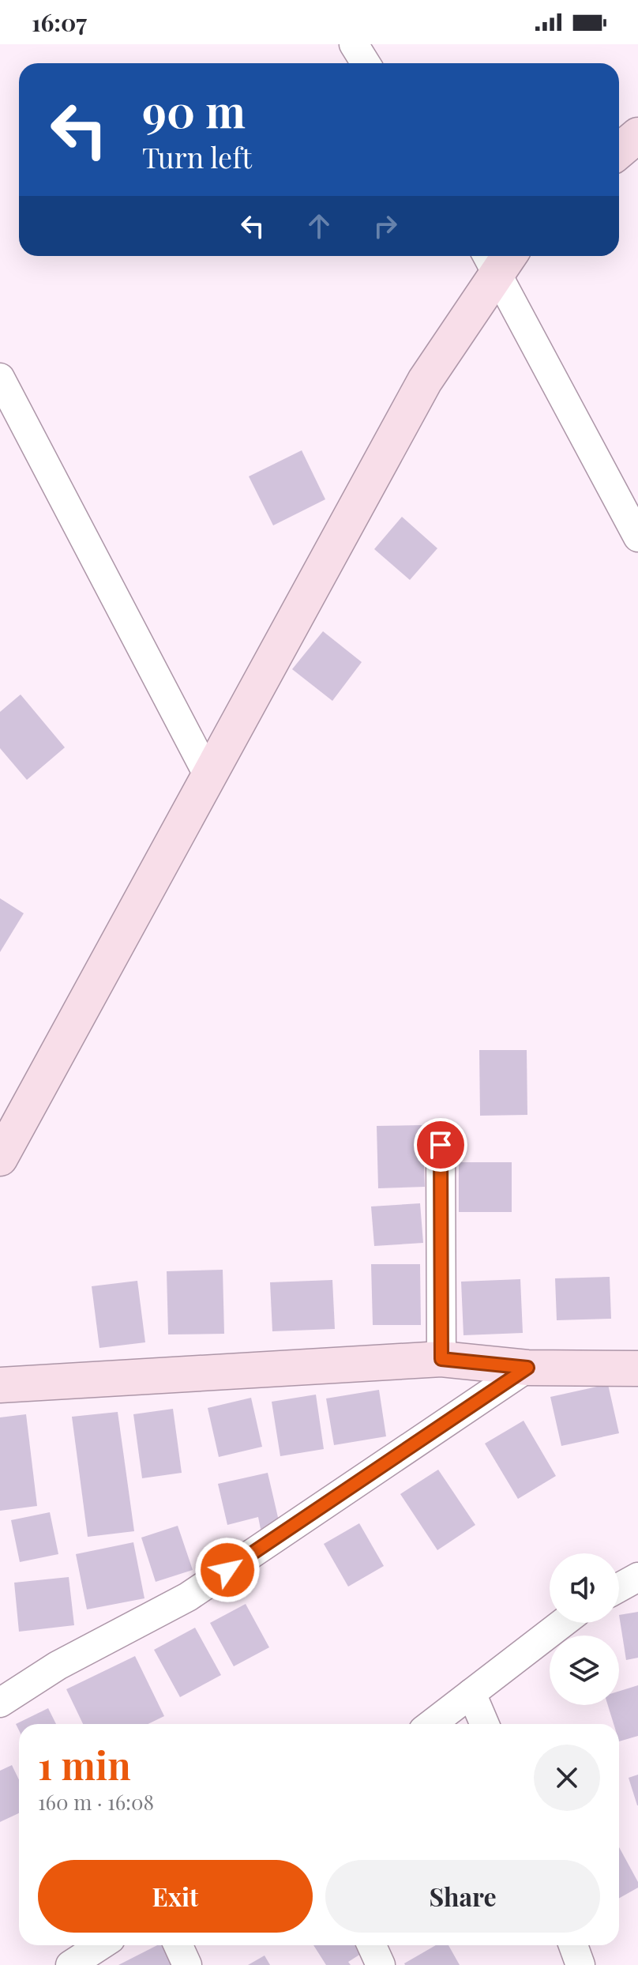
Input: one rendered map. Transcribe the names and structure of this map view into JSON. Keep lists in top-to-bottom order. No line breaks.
{"page":{"status":"16:07","turn":["90 m","Turn left"],"heading":["1 min","160 m · 16:08"],"buttons":["Exit","Share"]}}
